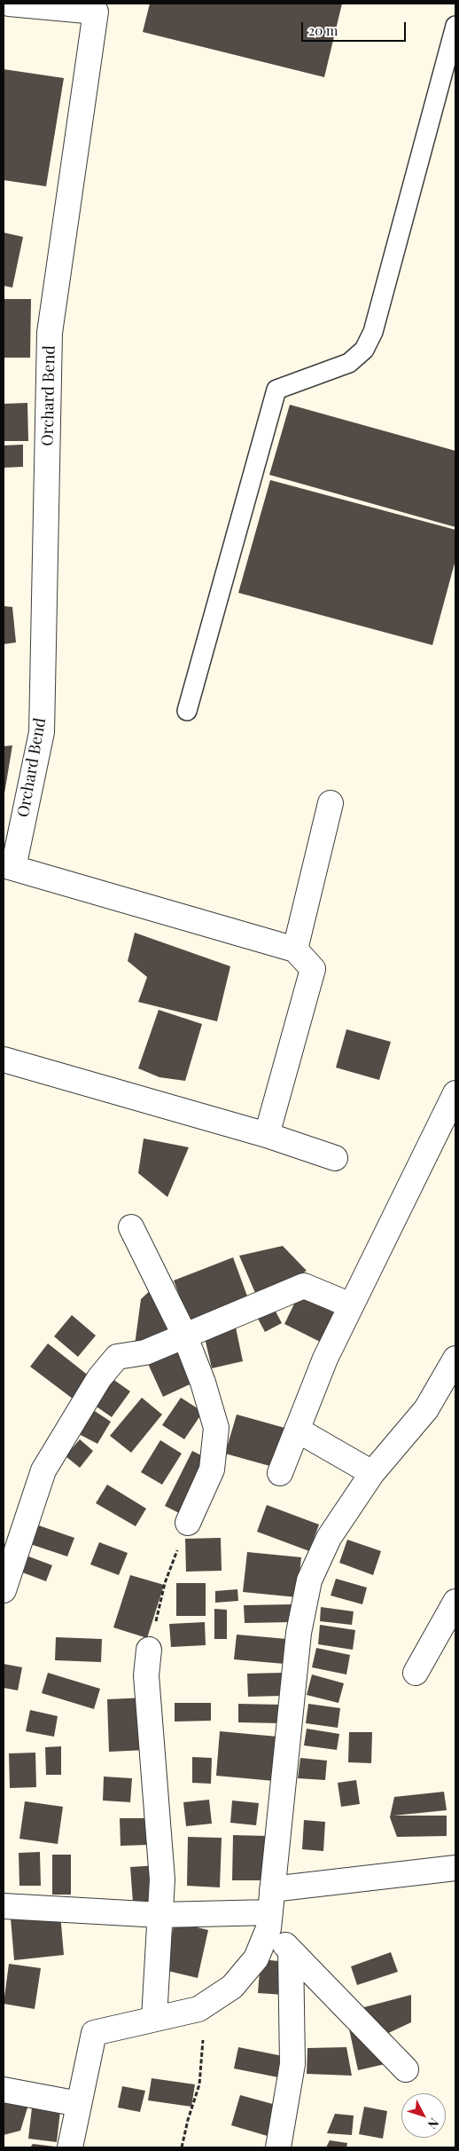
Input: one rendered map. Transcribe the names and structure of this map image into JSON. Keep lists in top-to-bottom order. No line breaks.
{"streets":{"street":["Orchard Bend"]},"scale_bar":"20 m","north":"bottom right"}
